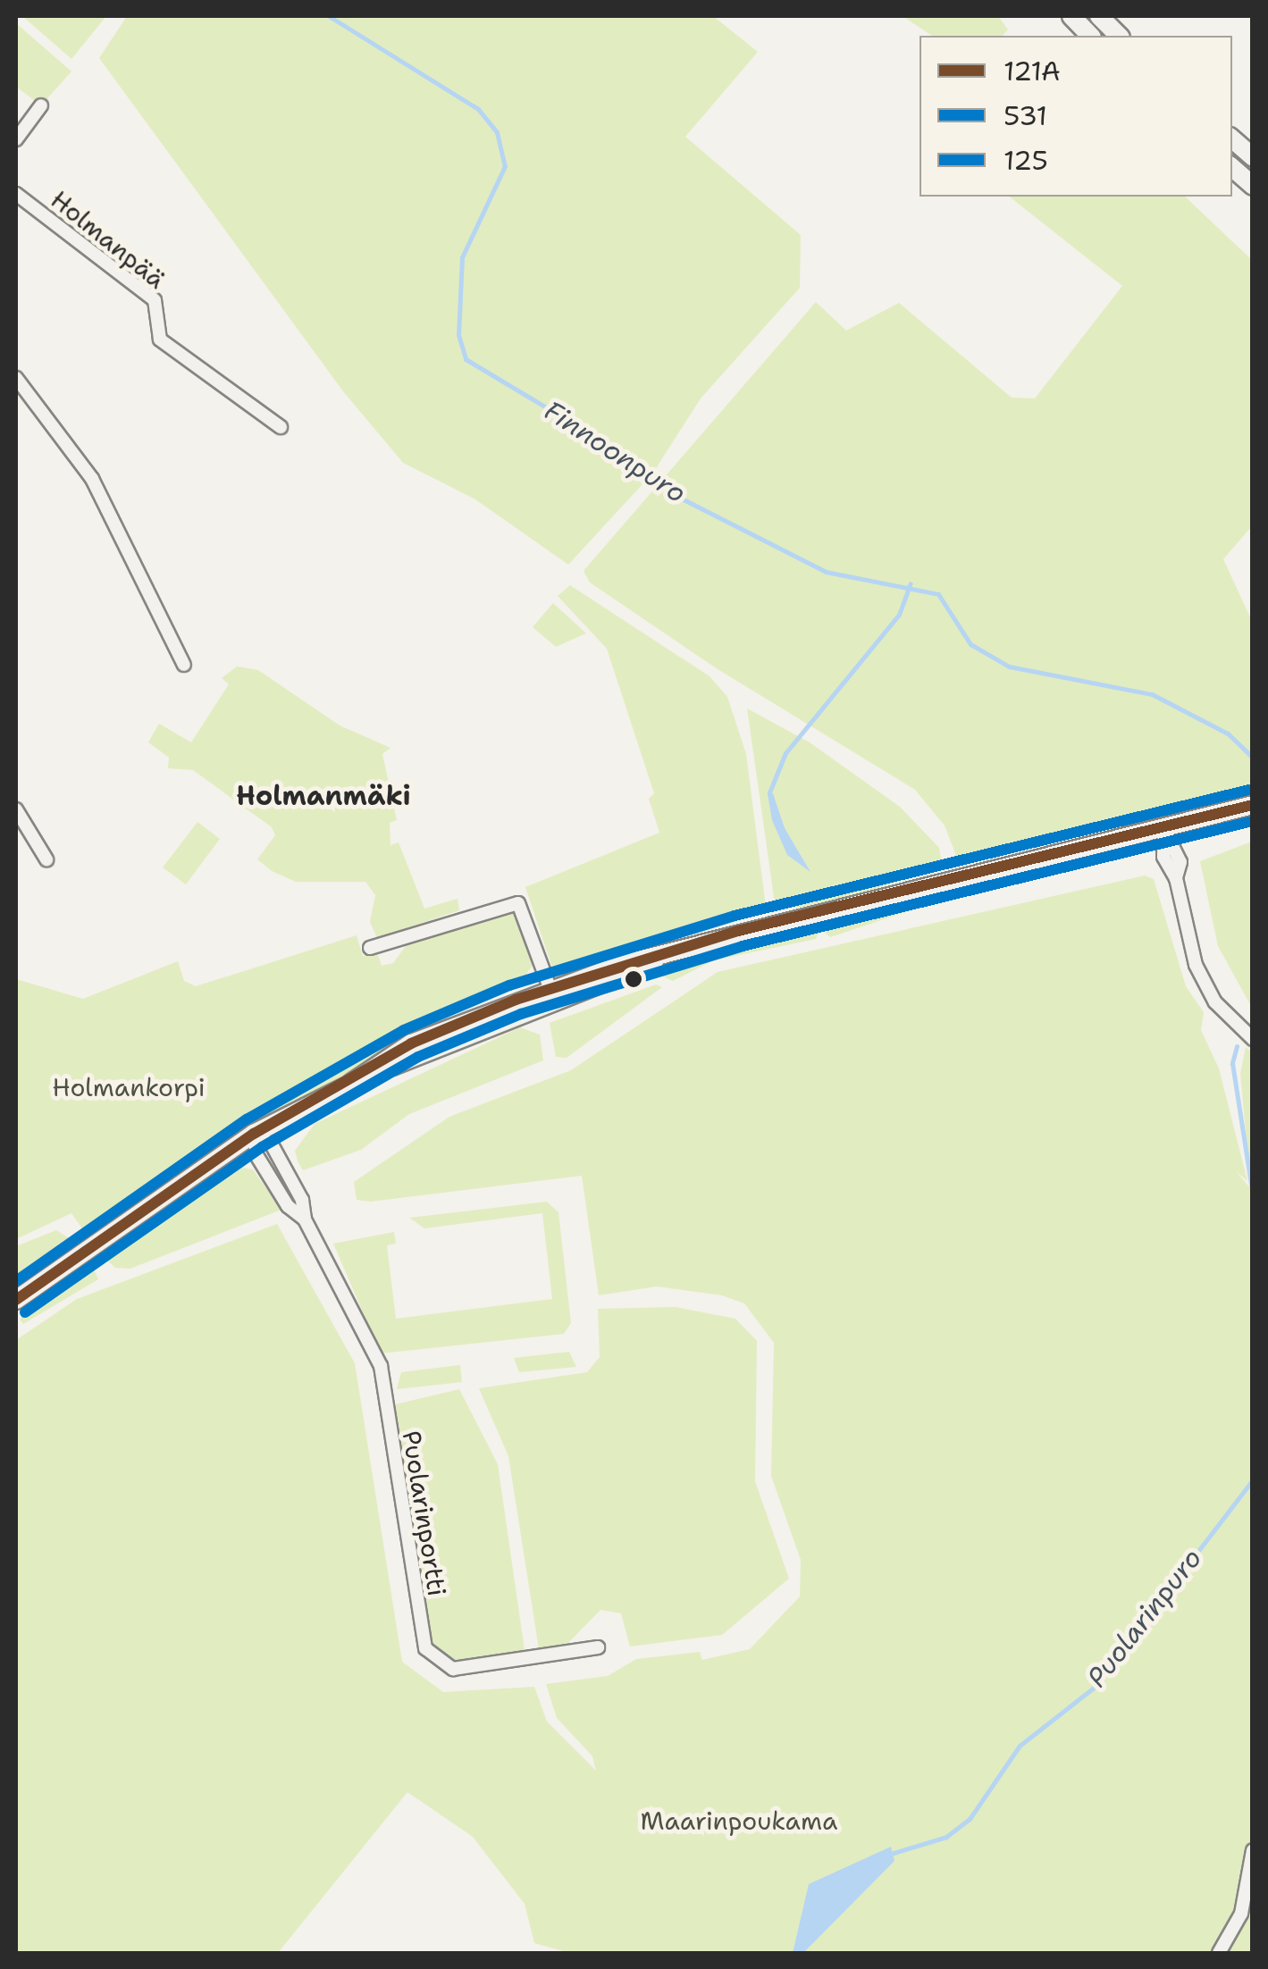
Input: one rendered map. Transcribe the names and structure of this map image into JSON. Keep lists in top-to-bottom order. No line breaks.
{"streets":{"street":["Holmanpää","Puolarinportti"]},"districts":["Holmanmäki"],"water":["Finnoonpuro","Puolarinpuro"],"parks":["Holmankorpi","Maarinpoukama"],"lines":["transit line 125","transit line 121A","transit line 531"],"legend":["121A","531","125"]}
